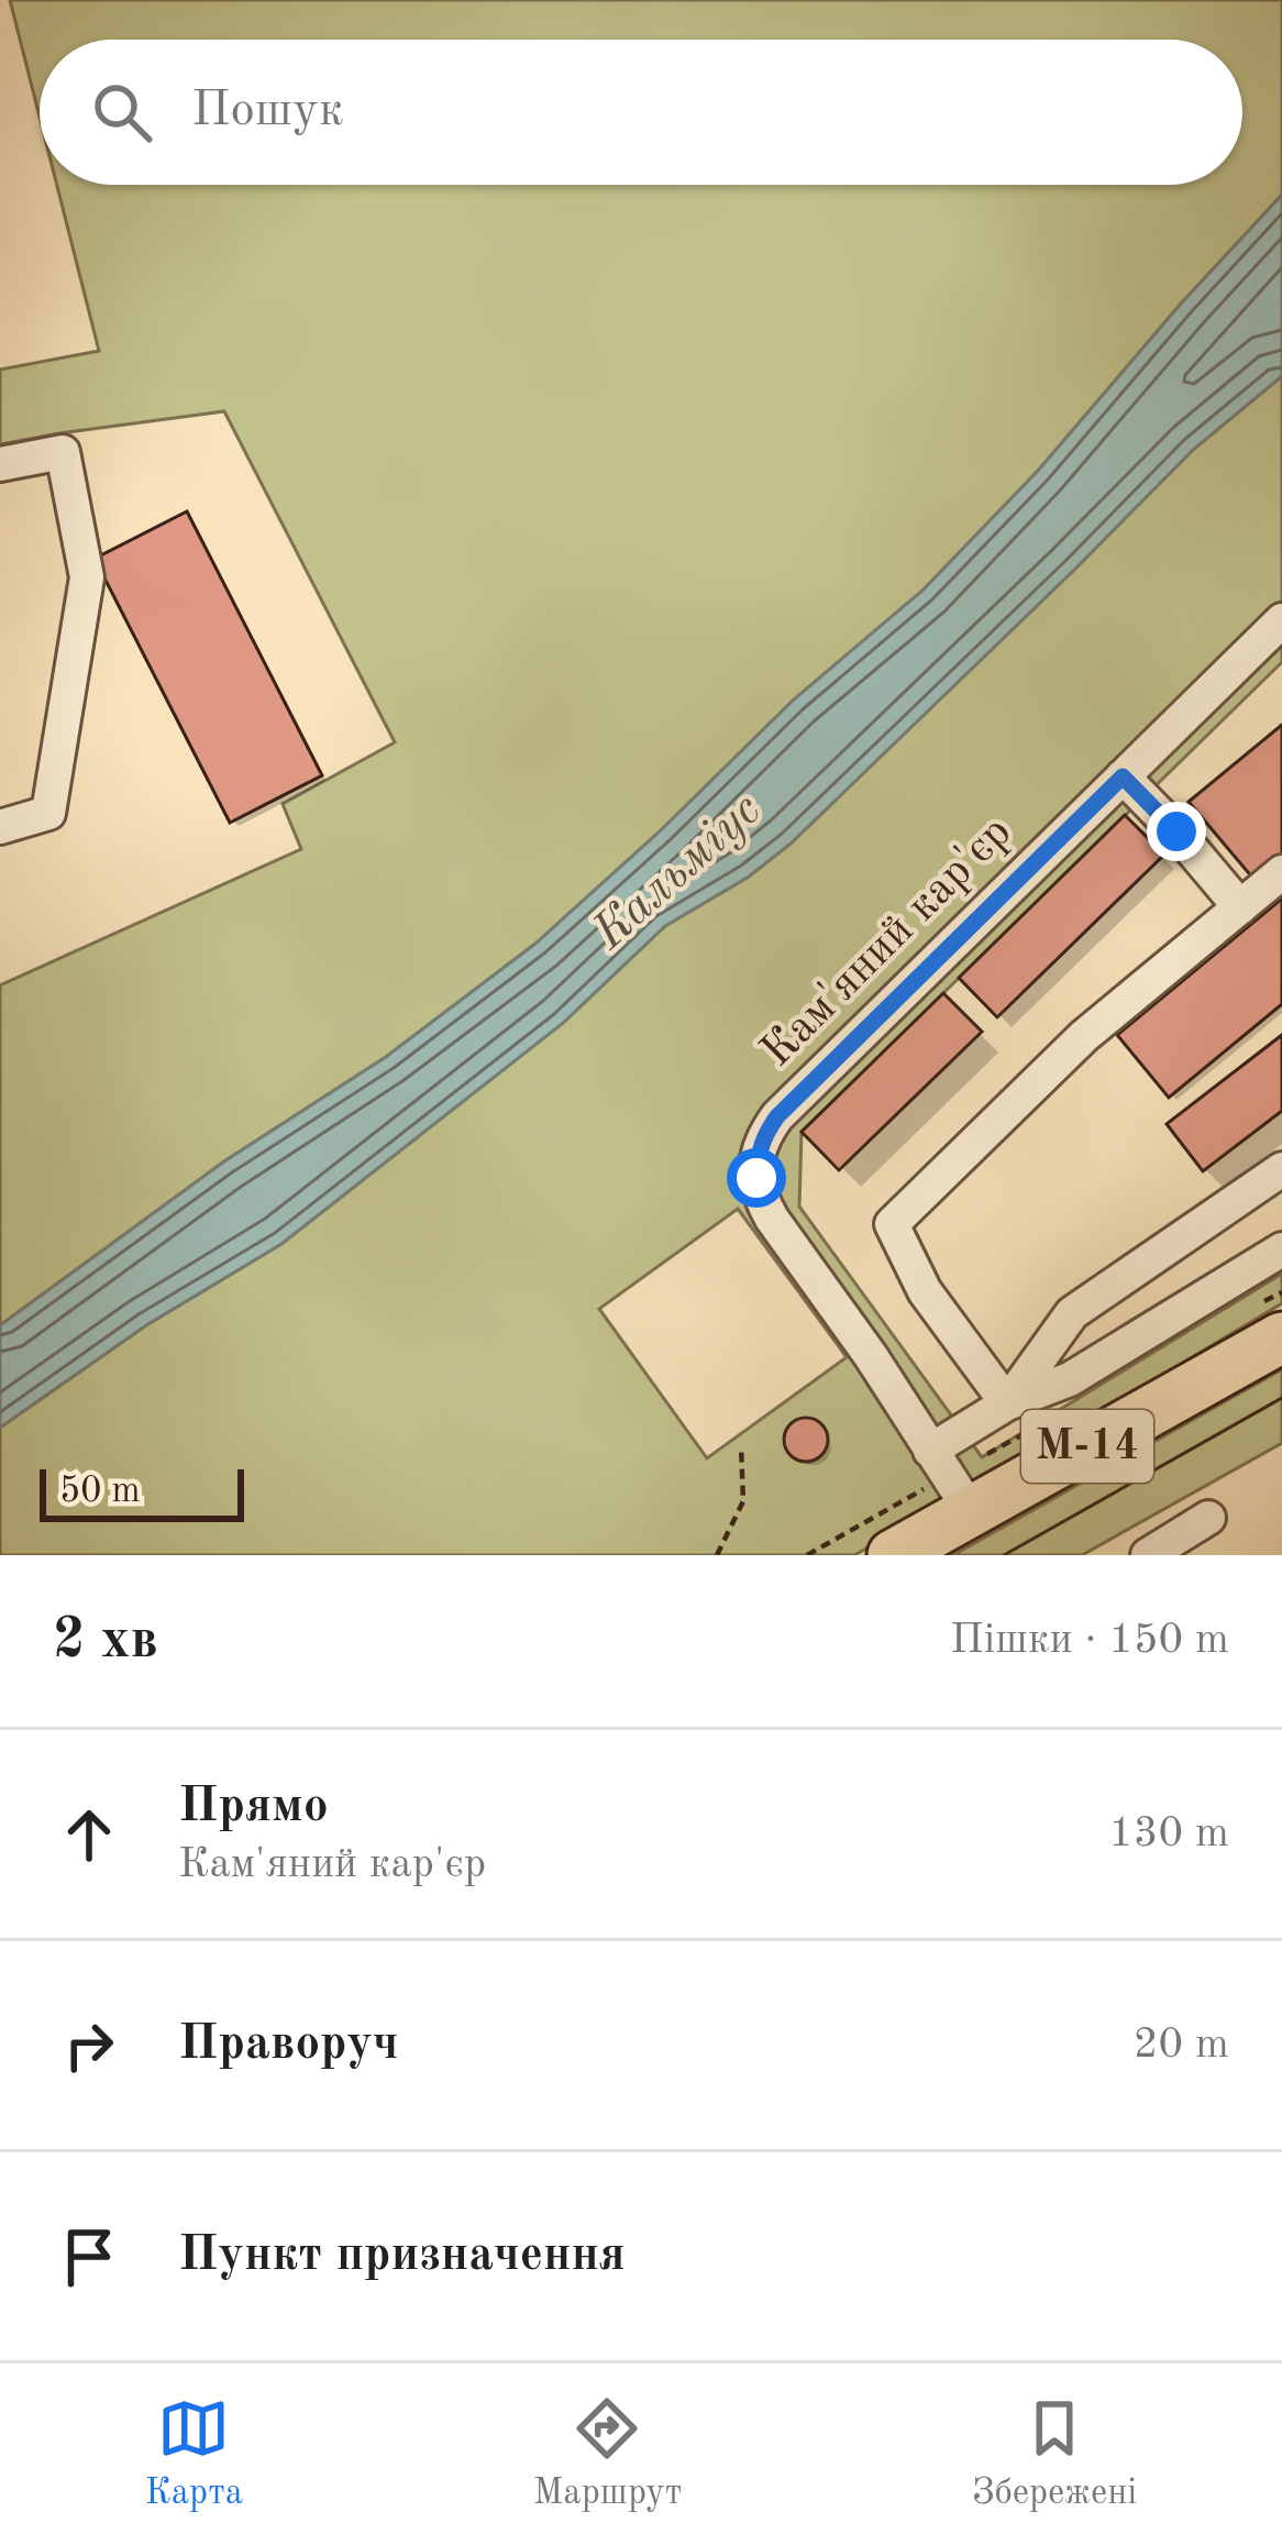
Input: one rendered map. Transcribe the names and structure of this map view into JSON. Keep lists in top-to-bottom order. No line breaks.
{"streets":{"highway":["М-14"],"street":["Кам'яний кар'єр"]},"crossings":[["Кам'яний кар'єр","М-14"]],"water":["Кальміус"],"scale_bar":"50 m","page":{"search":"Пошук","scale":"50 m","heading":["2 хв","Пішки · 150 m"],"list":[["Прямо","Кам'яний кар'єр","130 m"],["Праворуч","20 m"],"Пункт призначення"],"nav":["Карта","Маршрут","Збережені"]}}
